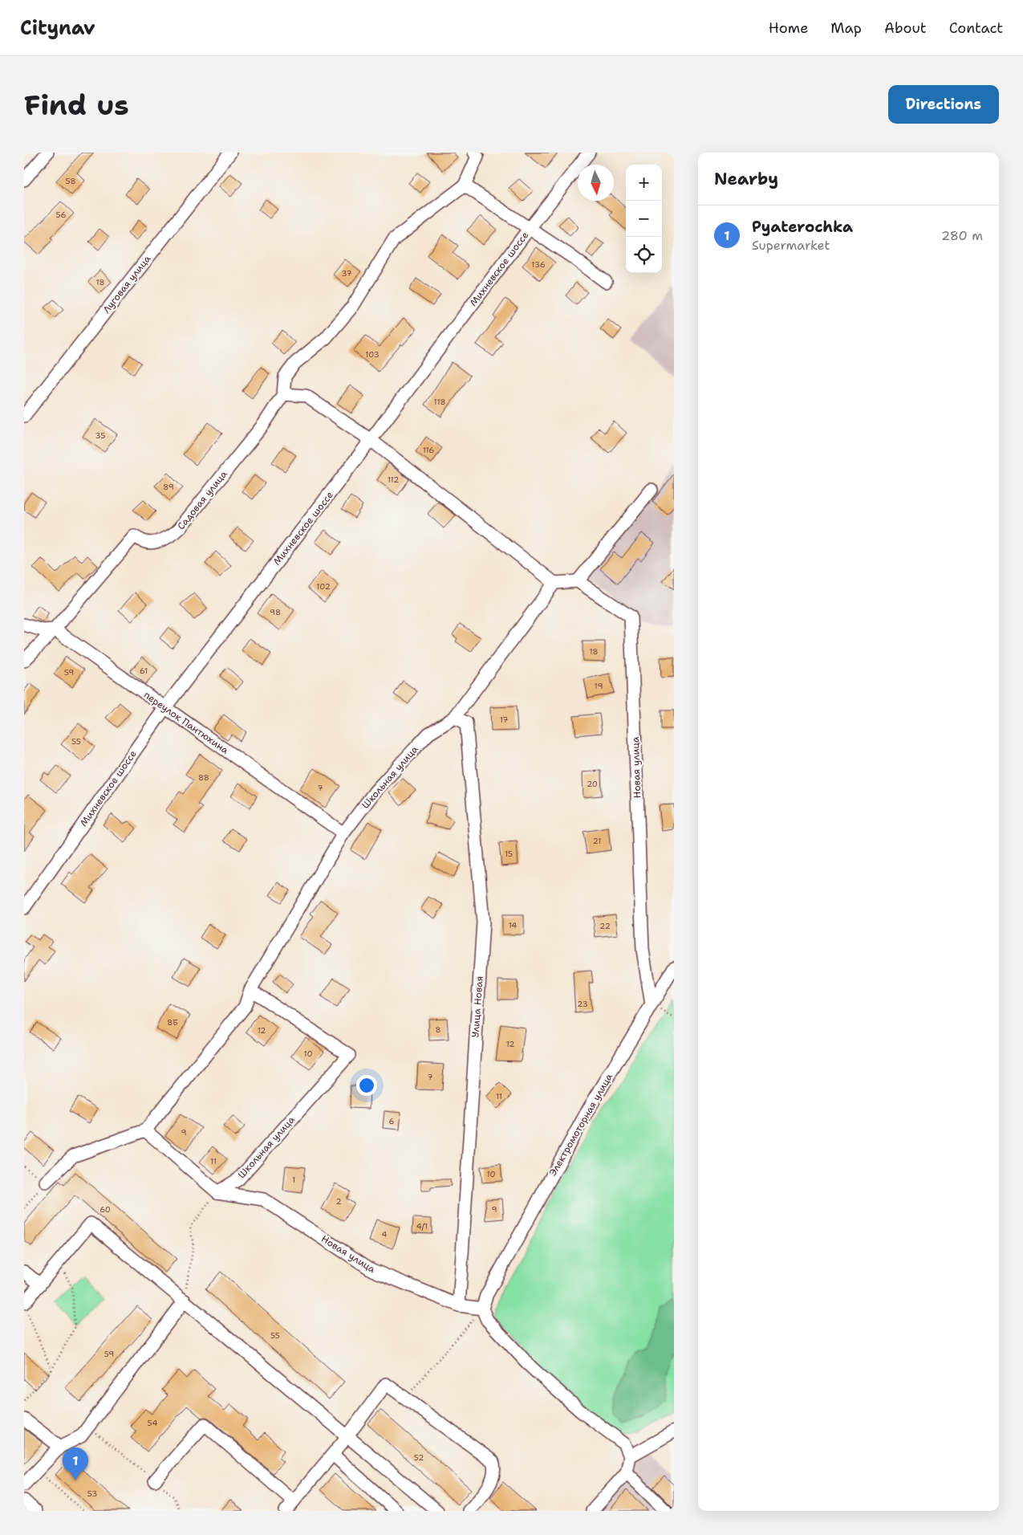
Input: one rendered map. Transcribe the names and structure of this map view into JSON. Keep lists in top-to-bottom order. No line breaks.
{"streets":{"street":["Михневское шоссе","Луговая улица","Садовая улица","переулок Пантюхина","Новая улица","Школьная улица","Улица Новая","Электромоторная улица"]},"crossings":[["Михневское шоссе","переулок Пантюхина"],["Садовая улица","переулок Пантюхина"],["переулок Пантюхина","Школьная улица"],["Новая улица","Школьная улица"],["Новая улица","Улица Новая"],["Новая улица","Электромоторная улица"],["Школьная улица","Улица Новая"]],"house_numbers":["58","56","136","37","18","103","118","35","116","112","89","102","98","18","61","59","19","17","55","88","20","7","21","15","14","22","23","8Б","8","12","12","10","7","11","6","9","11","10","1","2","60","9","4/1","4","55","59","54","52","53"],"north":"bottom","page":{"header":"Citynav","nav":["Home","Map","About","Contact"],"buttons":"Directions","title":"Find us","heading":"Nearby","map_buttons":["+","−"],"list":[{"mark":"1","name":"Pyaterochka","note":"Supermarket","value":"280 m"}],"pins":"1"}}
